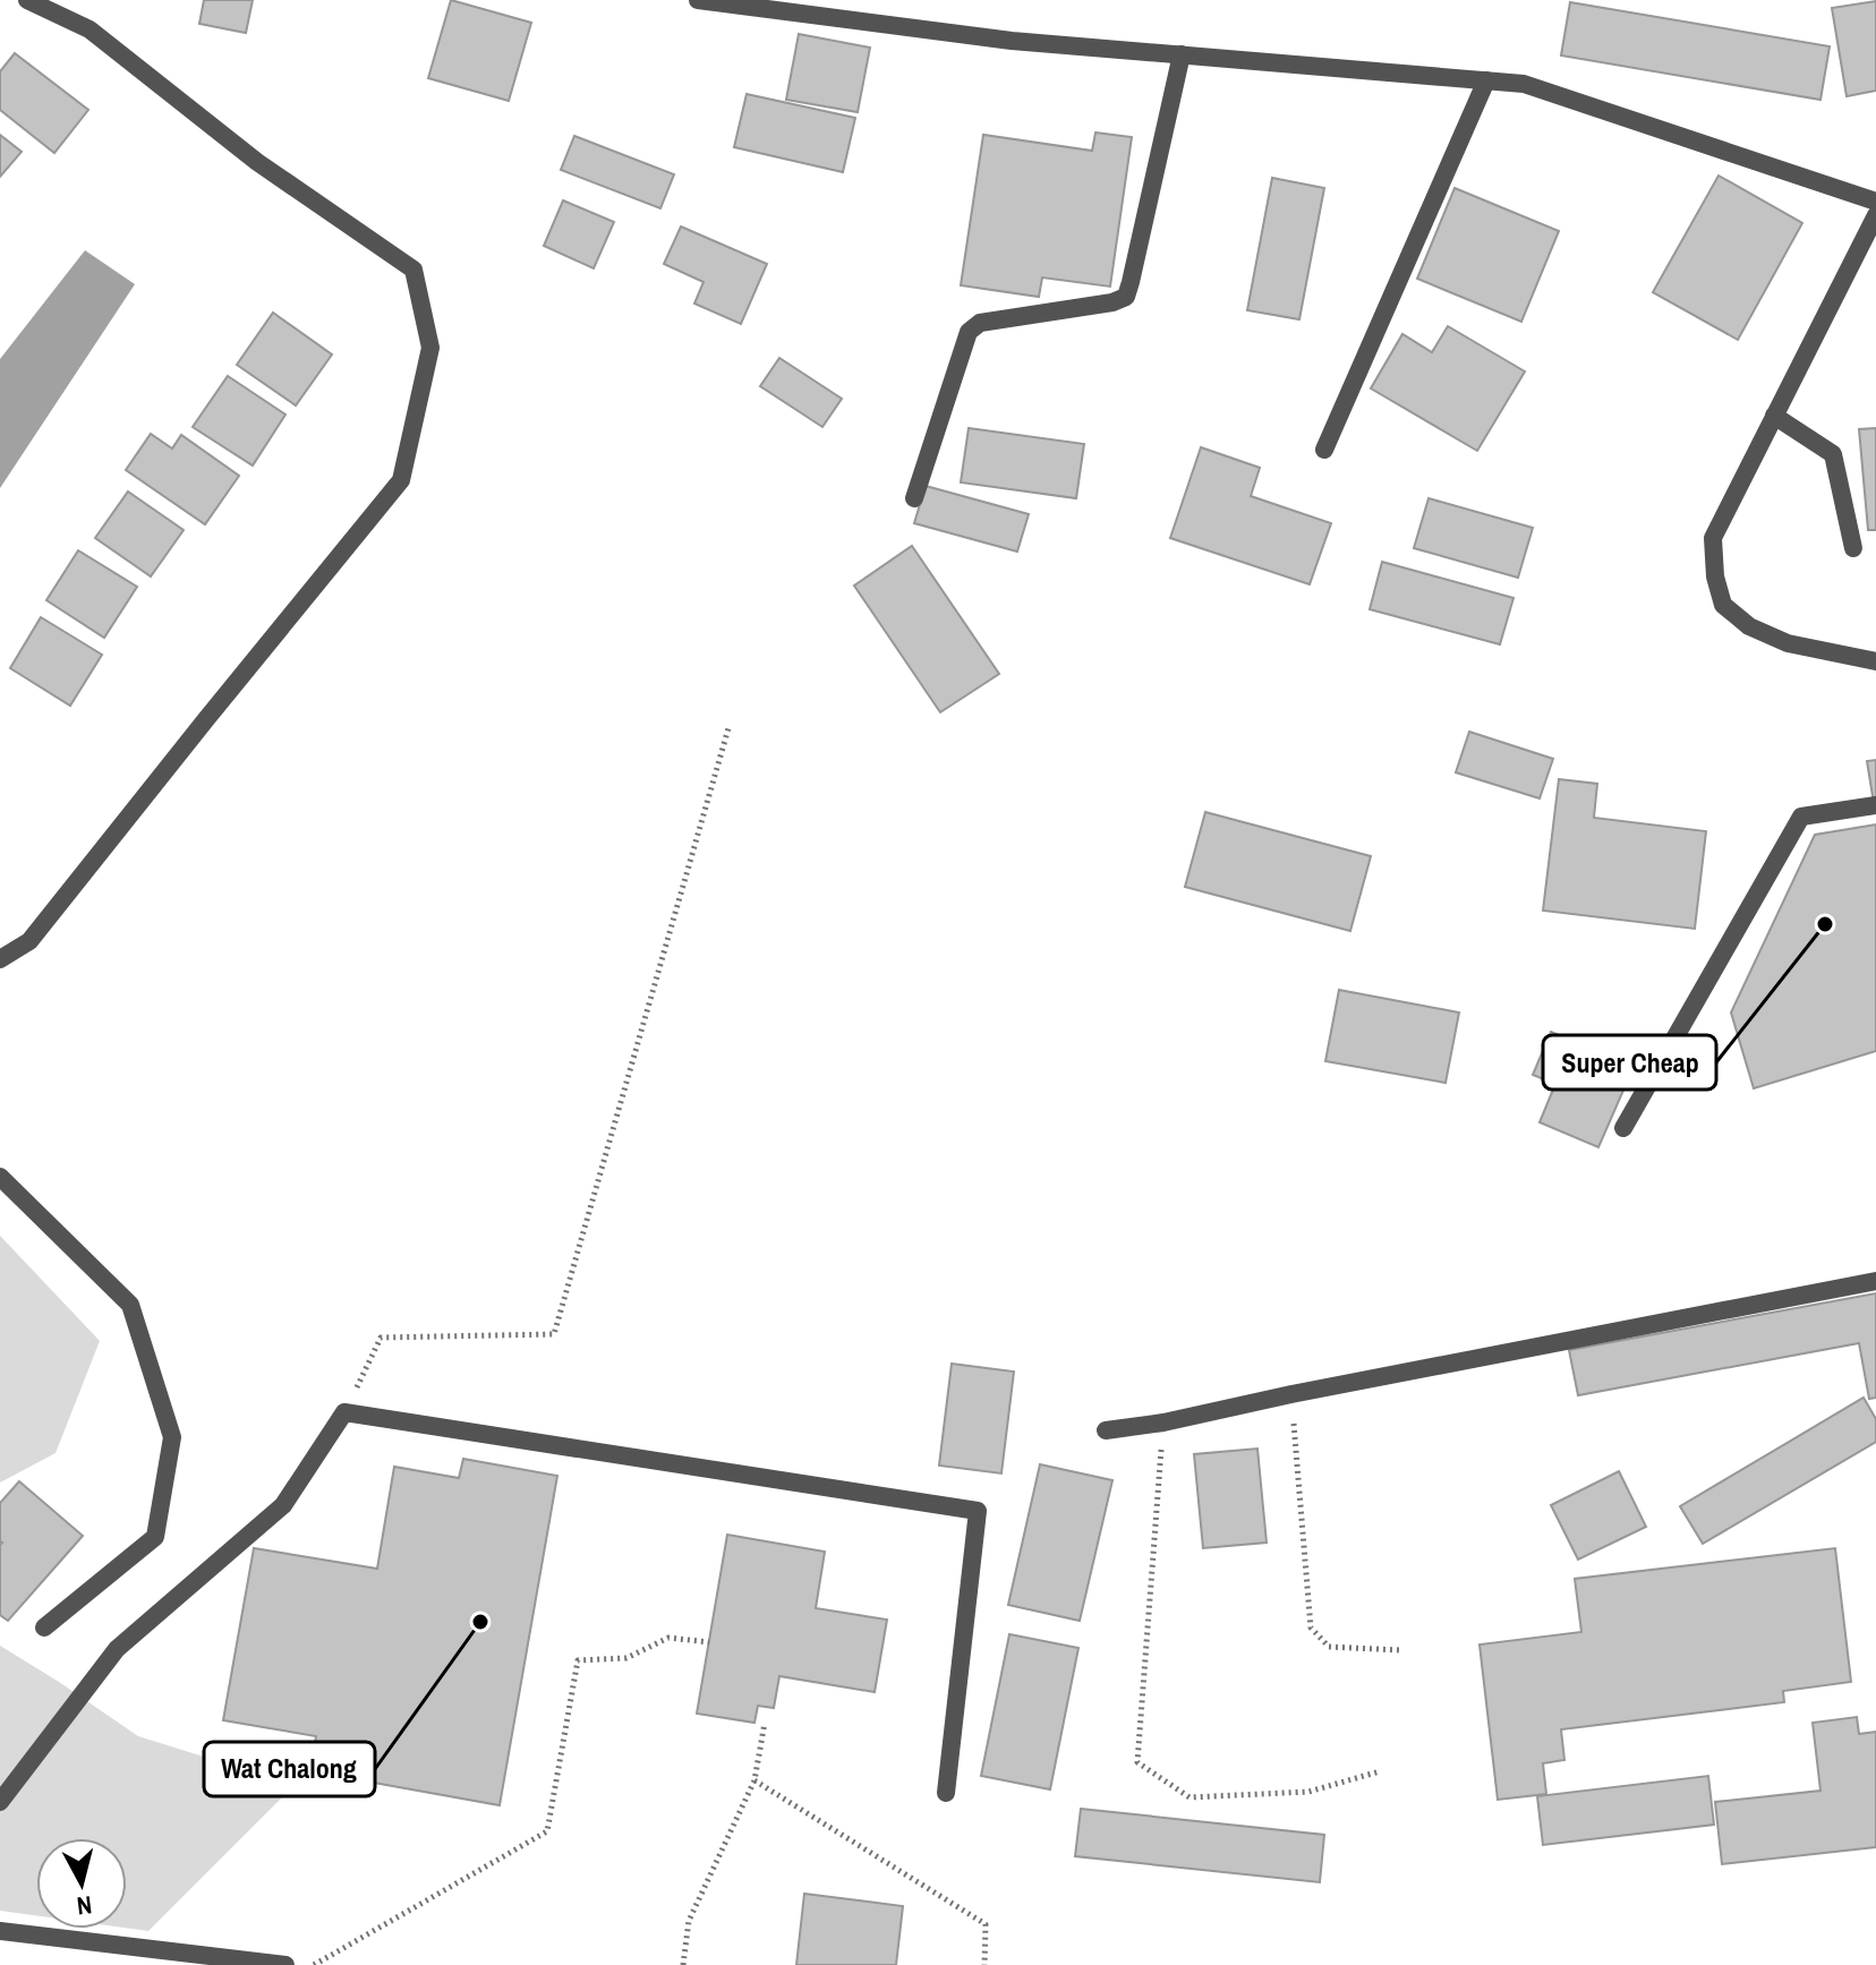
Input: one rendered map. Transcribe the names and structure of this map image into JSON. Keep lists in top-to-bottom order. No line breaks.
{"places":["Super Cheap","Wat Chalong"],"north":"bottom"}
